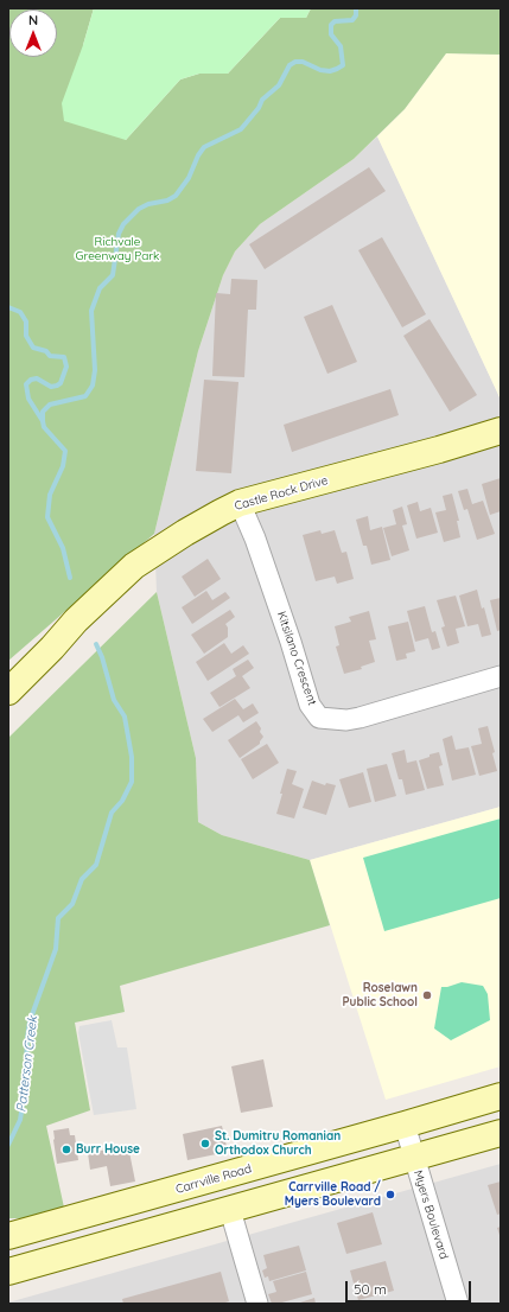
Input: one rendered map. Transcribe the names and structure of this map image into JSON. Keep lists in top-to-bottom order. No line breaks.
{"streets":{"main road":["Castle Rock Drive","Carrville Road"],"street":["Kitsilano Crescent","Myers Boulevard"]},"crossings":[["Castle Rock Drive","Kitsilano Crescent"],["Carrville Road","Myers Boulevard"]],"water":["Patterson Creek"],"parks":["Richvale Greenway Park"],"places":["Roselawn Public School","St. Dumitru Romanian Orthodox Church","Burr House","Carrville Road / Myers Boulevard"],"scale_bar":"50 m","north":"top"}
